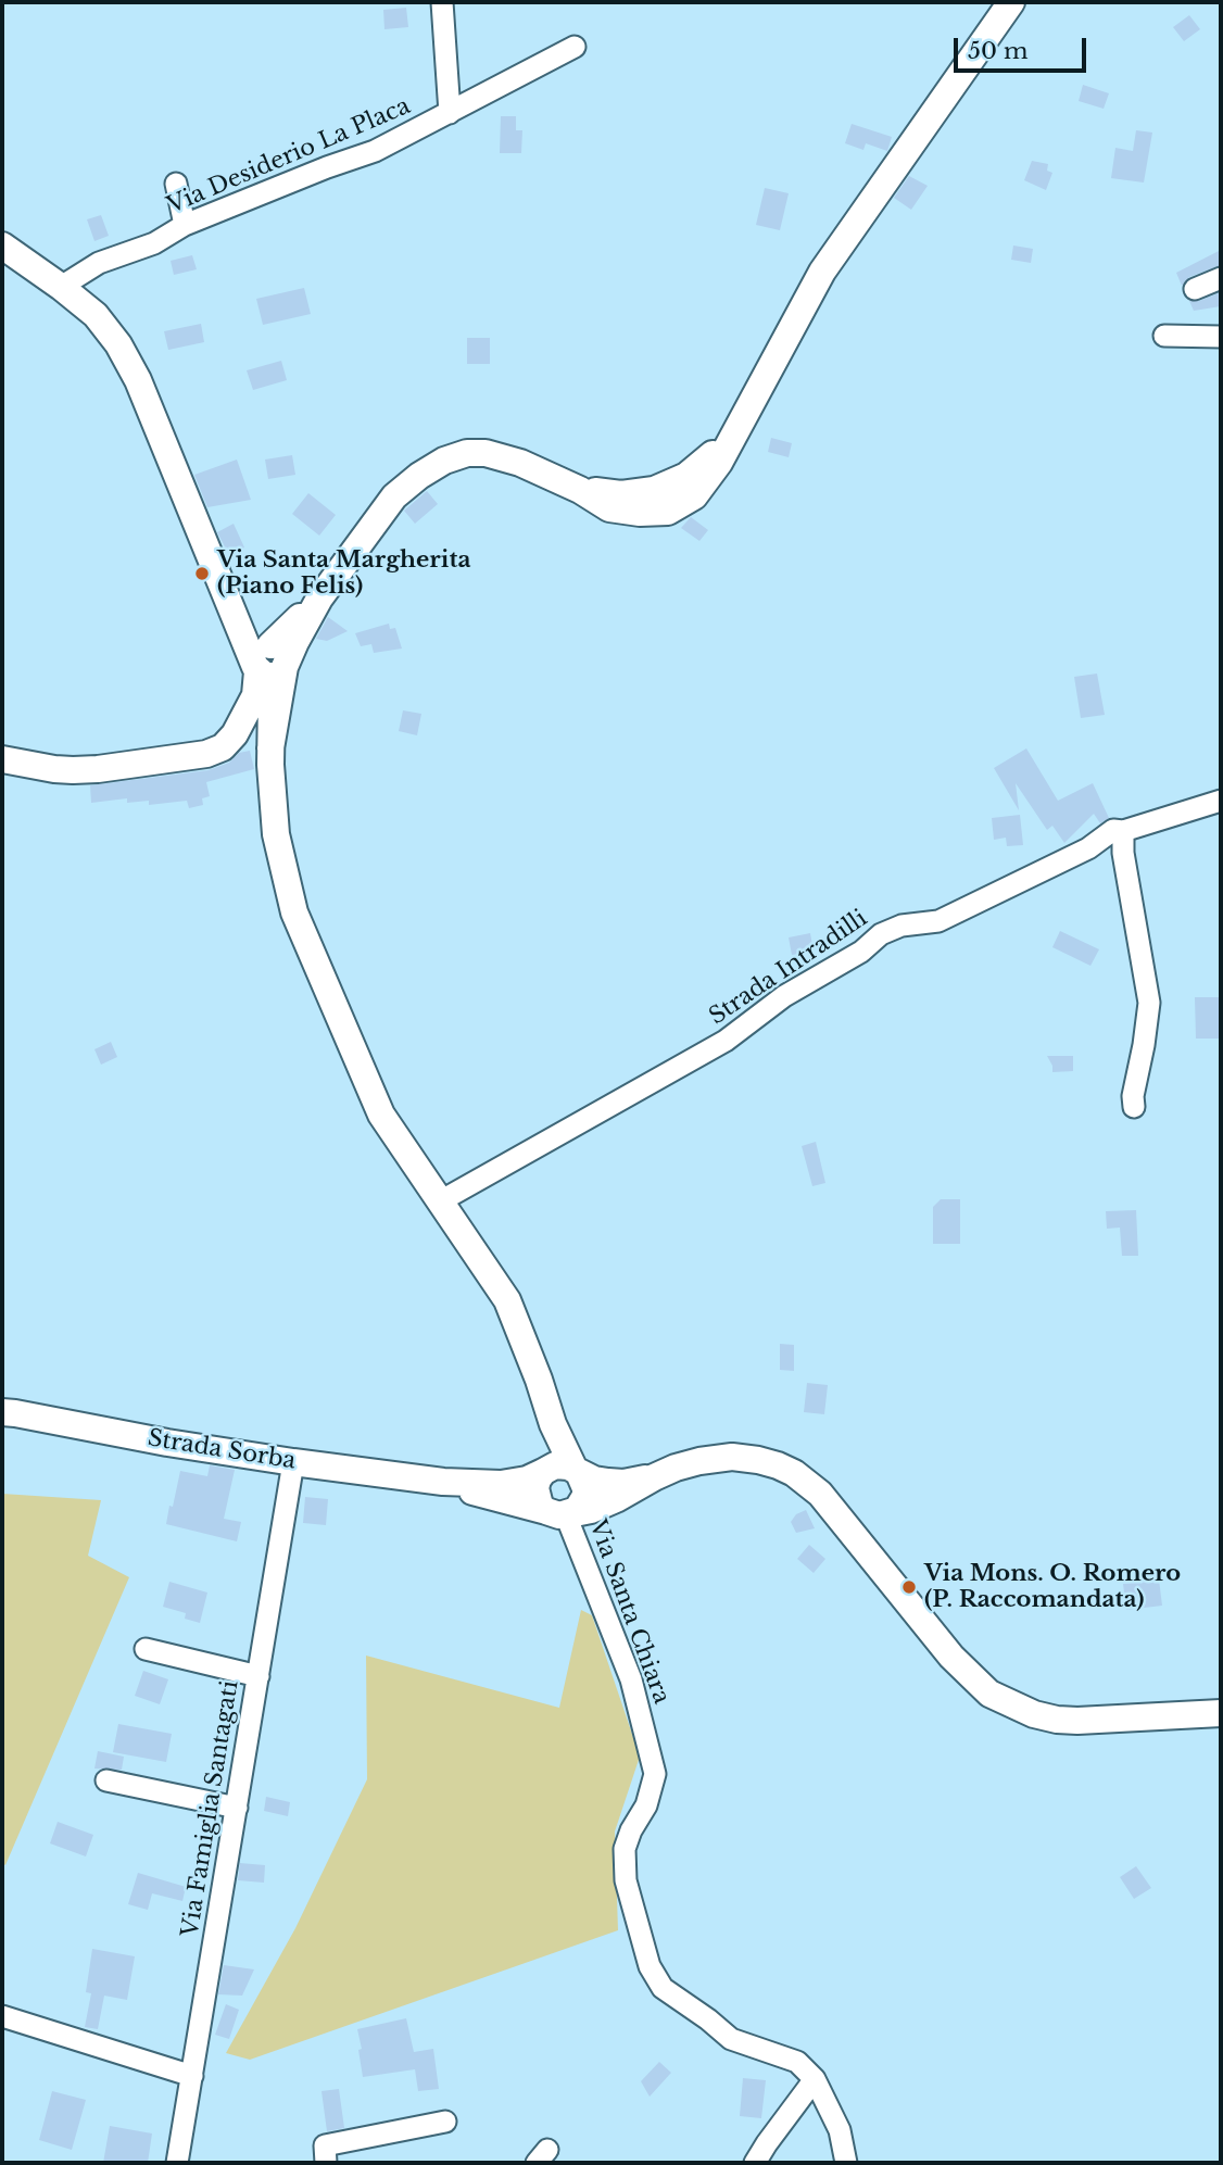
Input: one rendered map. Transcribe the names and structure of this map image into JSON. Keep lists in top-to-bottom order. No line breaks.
{"streets":{"street":["Via Desiderio La Placa","Strada Intradilli","Strada Sorba","Via Santa Chiara","Via Famiglia Santagati"]},"crossings":[["Strada Sorba","Via Famiglia Santagati"]],"places":["Via Santa Margherita (Piano Felis)","Via Mons. O. Romero (P. Raccomandata)"],"scale_bar":"50 m"}
